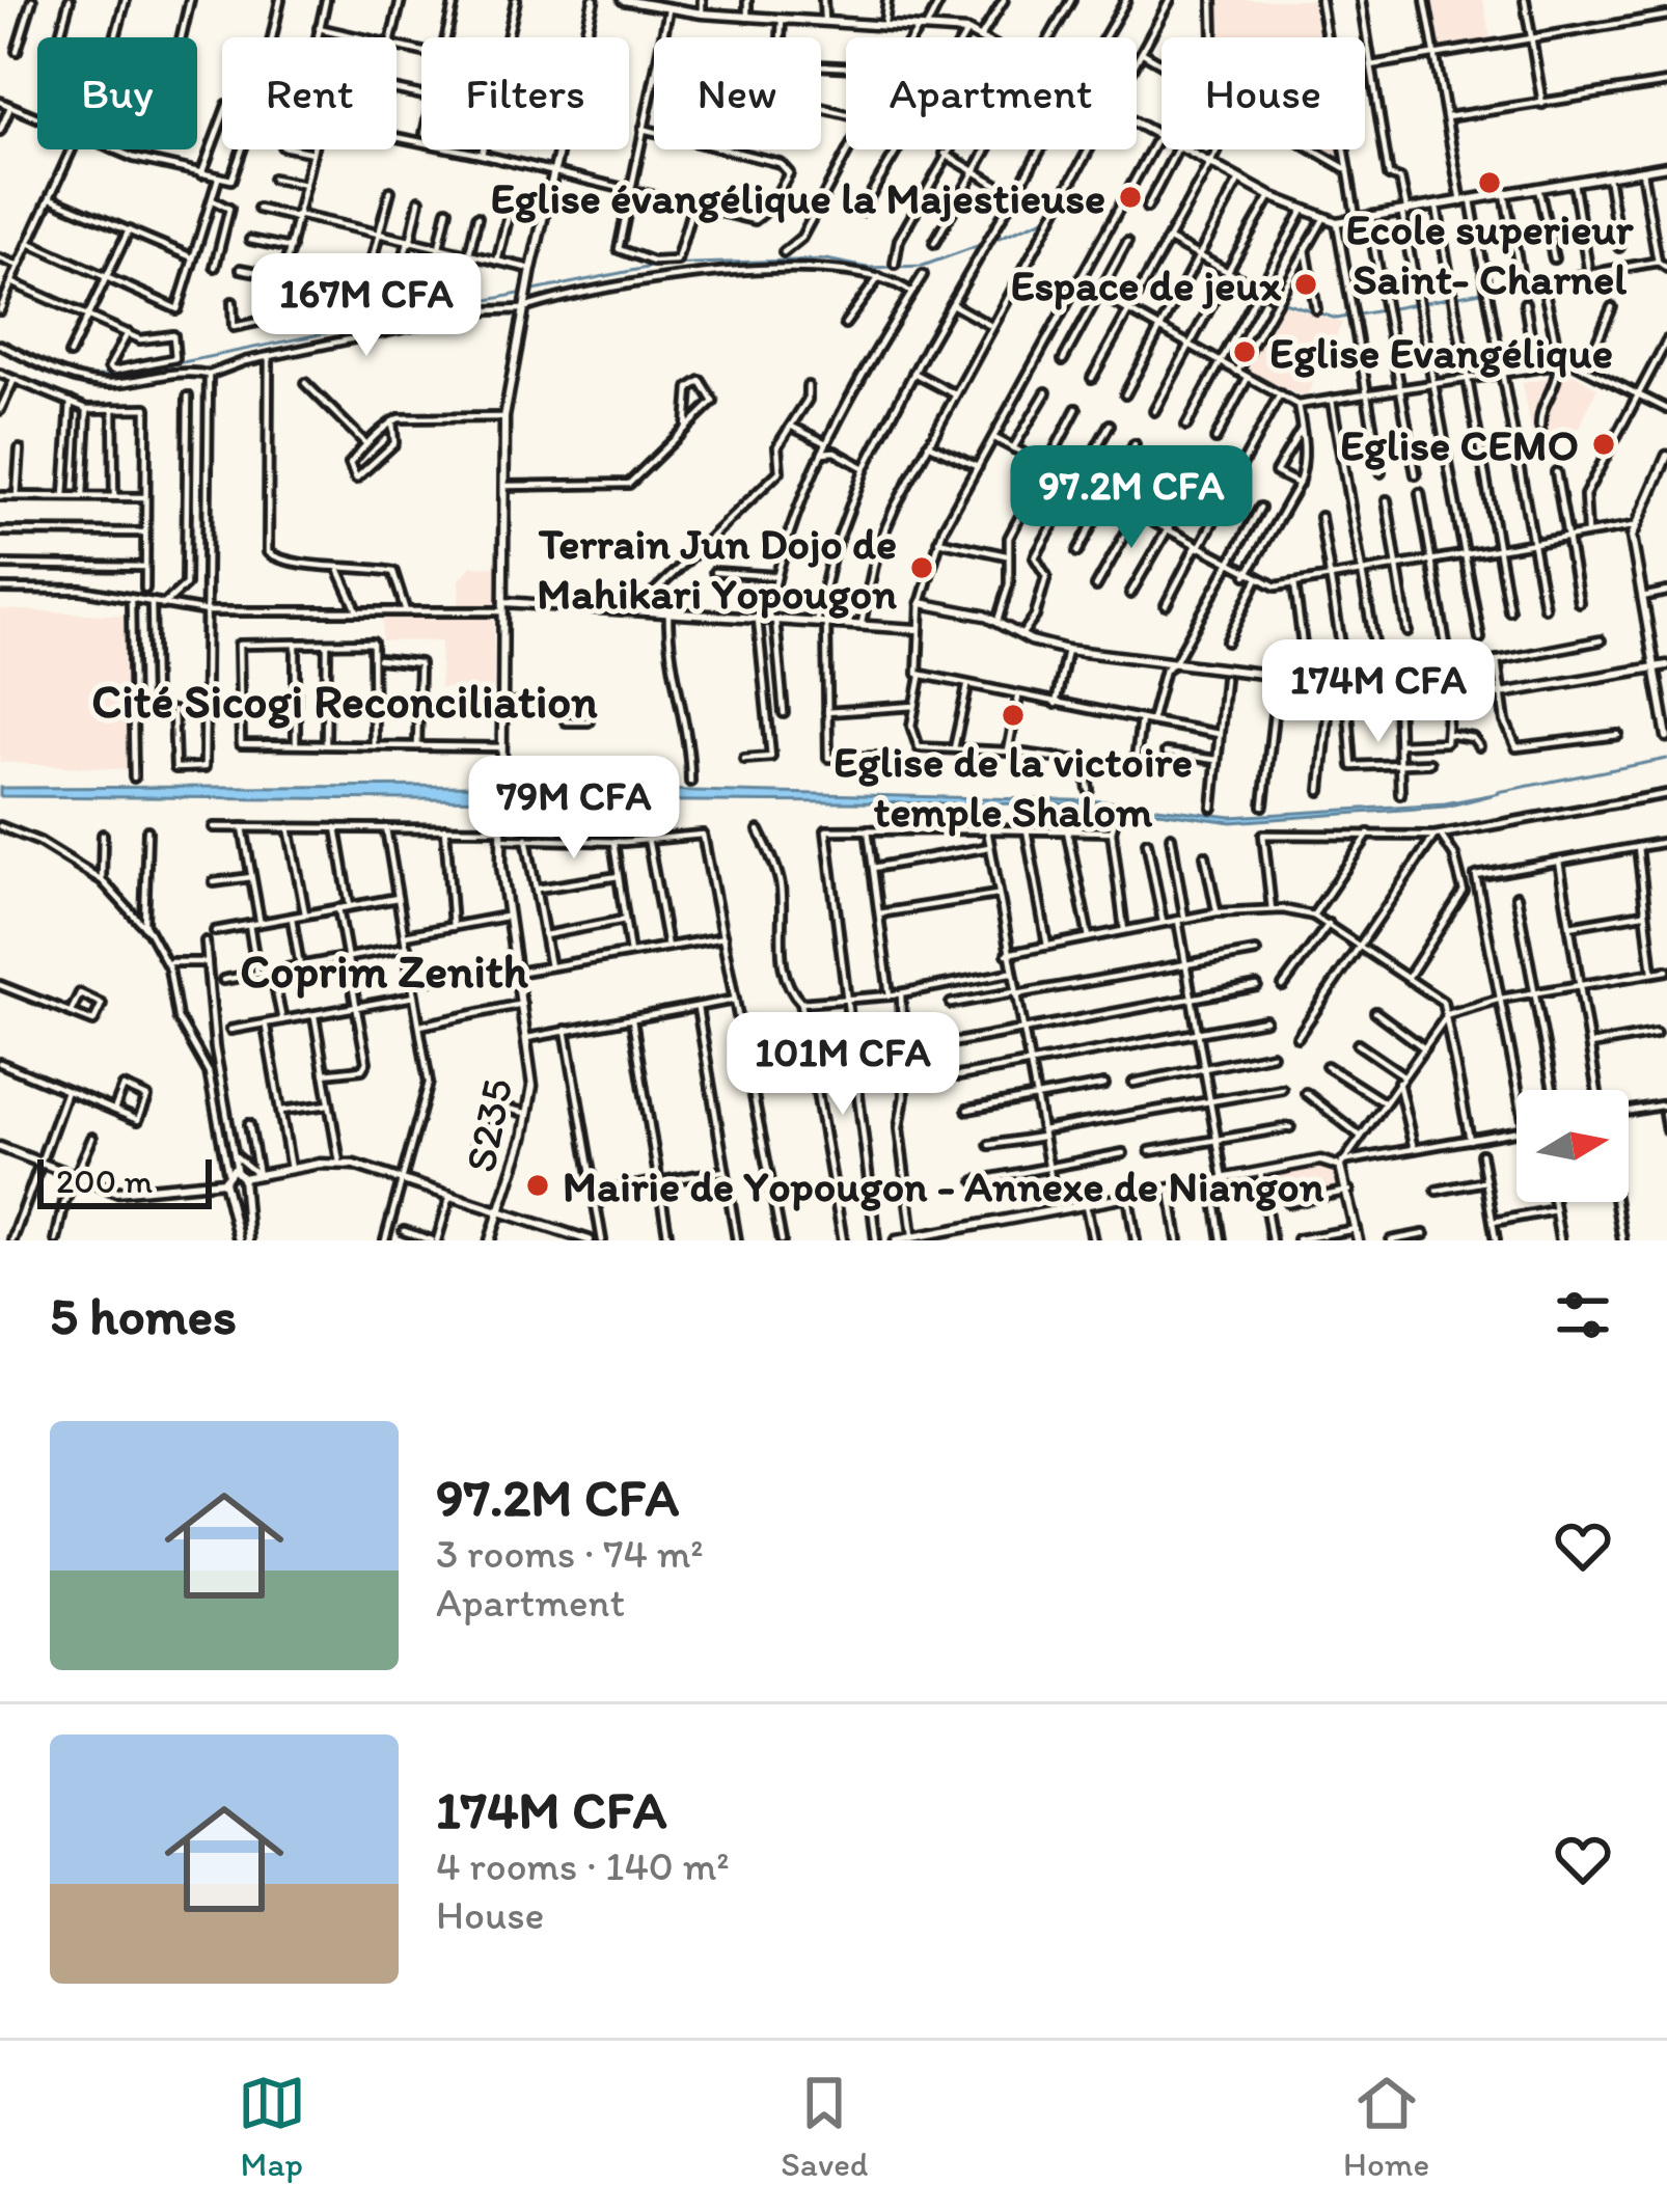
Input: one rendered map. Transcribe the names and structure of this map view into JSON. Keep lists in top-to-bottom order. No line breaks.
{"streets":{"street":["S235"]},"districts":["Cité Sicogi Reconciliation","Coprim Zenith"],"places":["Ecole superieur Saint- Charnel","Eglise évangélique la Majestieuse","Espace de jeux","Eglise Evangélique","Eglise CEMO","Terrain Jun Dojo de Mahikari Yopougon","Eglise de la victoire temple Shalom","Mairie de Yopougon - Annexe de Niangon"],"scale_bar":"200 m","north":"right","page":{"chip":["Buy","Rent","Filters","New","Apartment","House"],"price":["167M CFA","97.2M CFA","174M CFA","79M CFA","101M CFA"],"scale":"200 m","heading":"5 homes","list":[{"name":"97.2M CFA","note":"3 rooms · 74 m² · Apartment"},{"name":"174M CFA","note":"4 rooms · 140 m² · House"}],"tabs":["Map","Saved","Home"]}}
